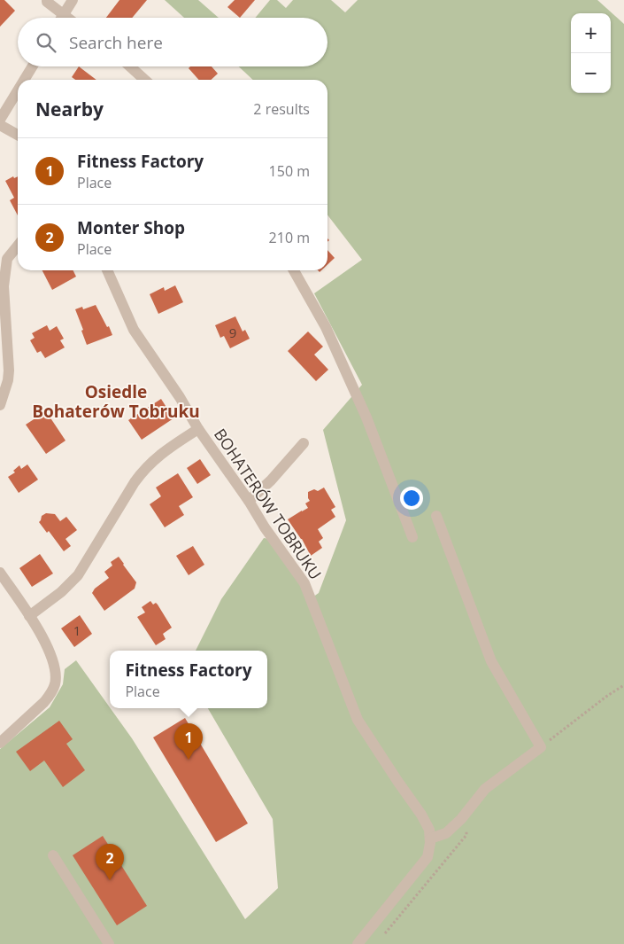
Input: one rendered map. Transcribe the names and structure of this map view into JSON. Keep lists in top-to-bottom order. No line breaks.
{"streets":{"street":["BOHATERÓW TOBRUKU"]},"districts":["Osiedle Bohaterów Tobruku"],"house_numbers":["9","1"],"page":{"map_buttons":["+","−"],"search":"Search here","heading":["Nearby","2 results"],"list":[{"mark":"1","name":"Fitness Factory","note":"Place","value":"150 m"},{"mark":"2","name":"Monter Shop","note":"Place","value":"210 m"}],"popup":["Fitness Factory","Place"],"pins":["1","2"]}}
